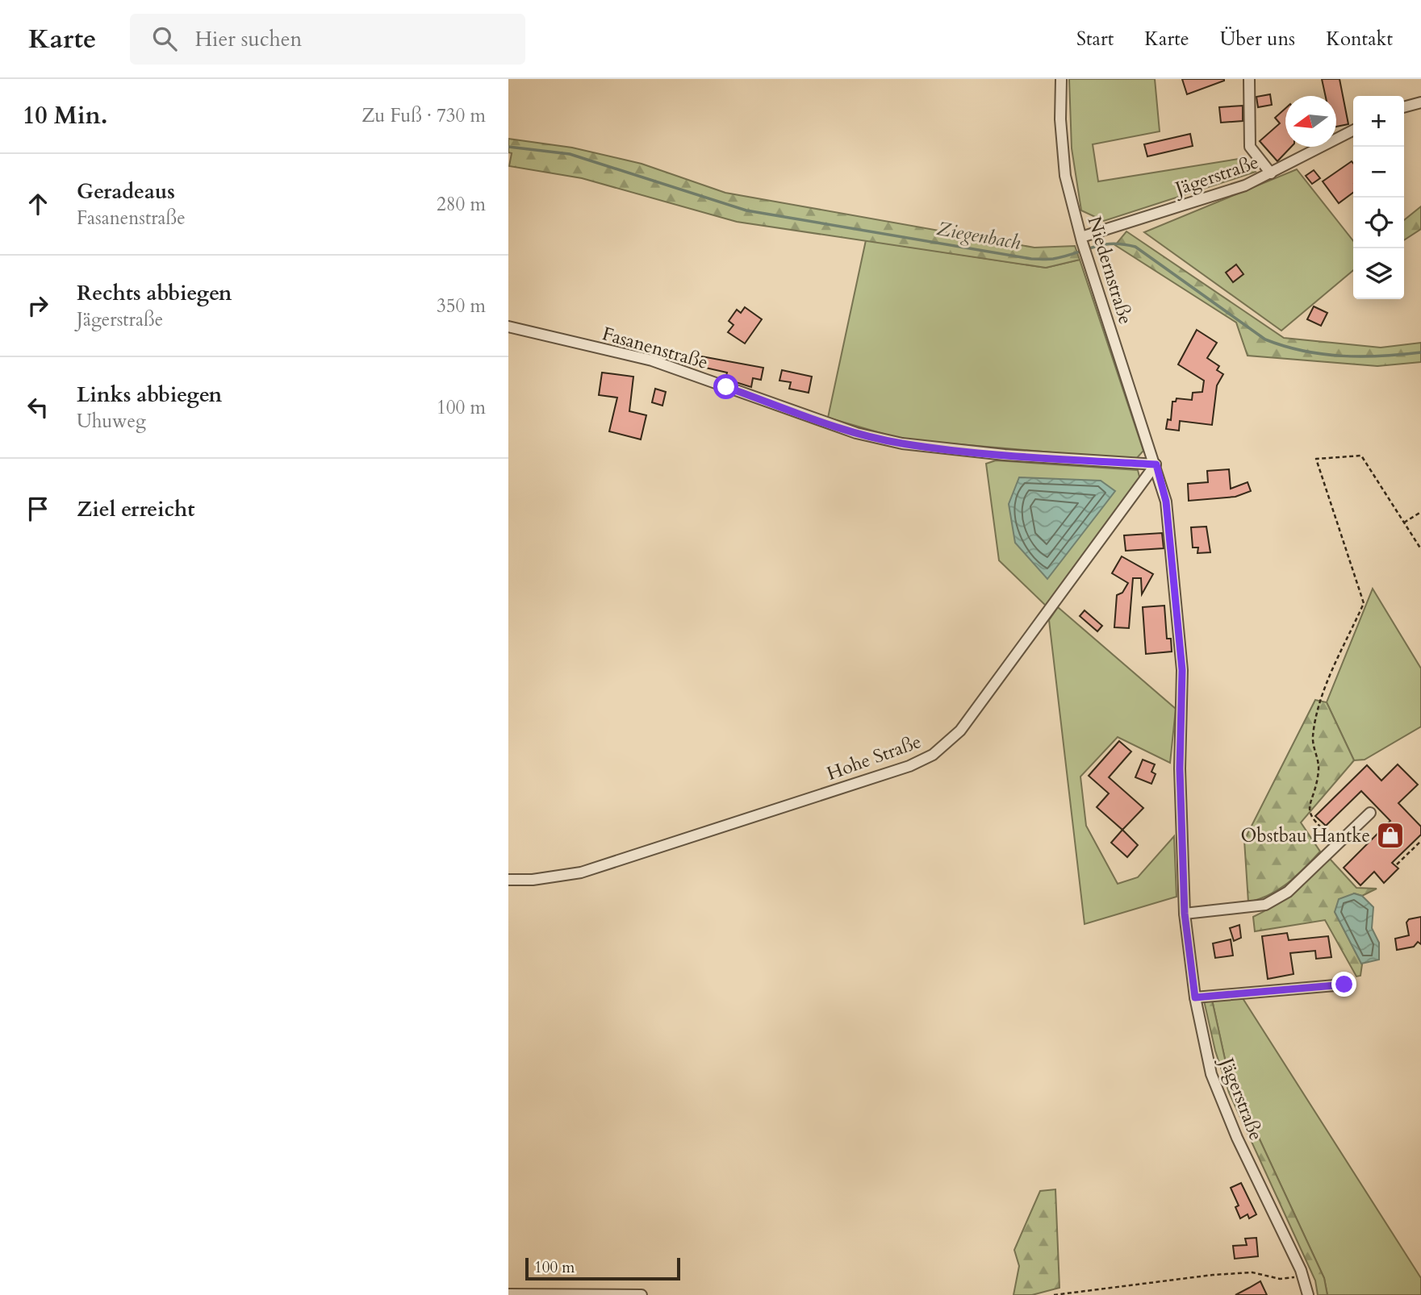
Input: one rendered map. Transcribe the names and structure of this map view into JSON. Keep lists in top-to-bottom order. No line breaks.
{"streets":{"street":["Jägerstraße","Niedernstraße","Fasanenstraße","Hohe Straße"]},"crossings":[["Jägerstraße","Niedernstraße"],["Jägerstraße","Fasanenstraße"],["Jägerstraße","Hohe Straße"],["Niedernstraße","Fasanenstraße"],["Niedernstraße","Hohe Straße"],["Fasanenstraße","Hohe Straße"]],"water":["Ziegenbach"],"places":{"shop":["Obstbau Hantke"]},"scale_bar":"100 m","north":"left","page":{"header":"Karte","search":"Hier suchen","nav":["Start","Karte","Über uns","Kontakt"],"heading":["10 Min.","Zu Fuß · 730 m"],"map_buttons":["+","−"],"list":[["Geradeaus","Fasanenstraße","280 m"],["Rechts abbiegen","Jägerstraße","350 m"],["Links abbiegen","Uhuweg","100 m"],"Ziel erreicht"],"scale":"100 m"}}
